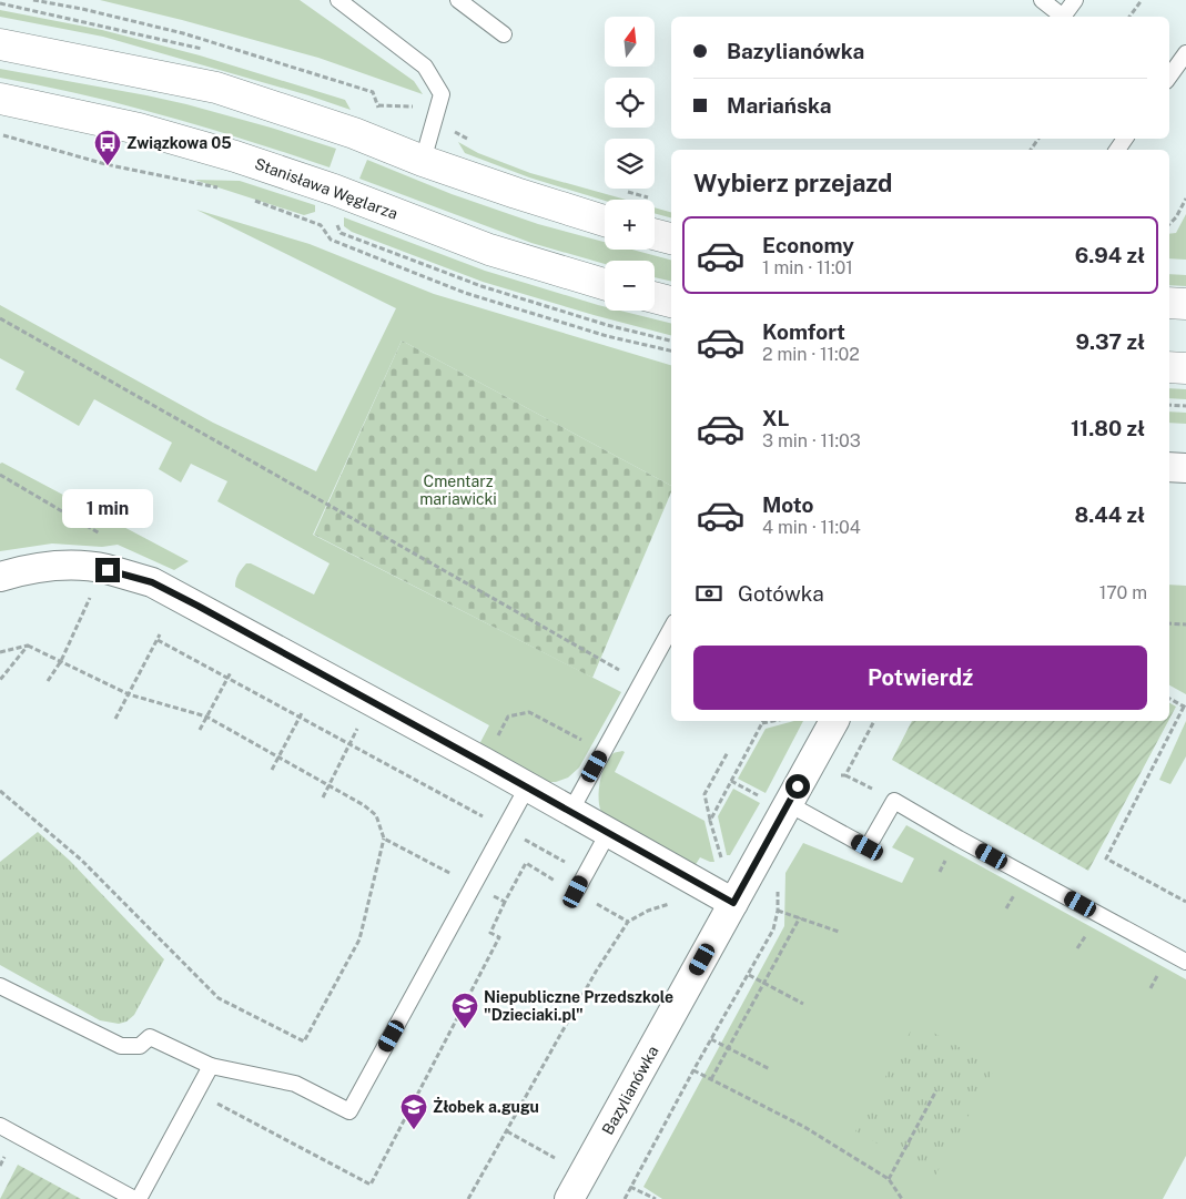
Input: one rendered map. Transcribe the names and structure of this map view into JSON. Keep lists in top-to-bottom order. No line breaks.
{"streets":{"street":["Stanisława Węglarza","Bazylianówka"]},"parks":["Cmentarz mariawicki"],"places":{"bus stop":["Związkowa 05"],"school or university":["Niepubliczne Przedszkole \"Dzieciaki.pl\"","Żłobek a.gugu"]},"north":"top","page":{"map_buttons":["+","−"],"banner":["Bazylianówka","Mariańska"],"heading":"Wybierz przejazd","list":[{"name":"Economy","note":"1 min · 11:01","value":"6.94 zł"},{"name":"Komfort","note":"2 min · 11:02","value":"9.37 zł"},{"name":"XL","note":"3 min · 11:03","value":"11.80 zł"},{"name":"Moto","note":"4 min · 11:04","value":"8.44 zł"}],"bubble":"1 min","pay":["Gotówka","170 m"],"buttons":"Potwierdź"}}
